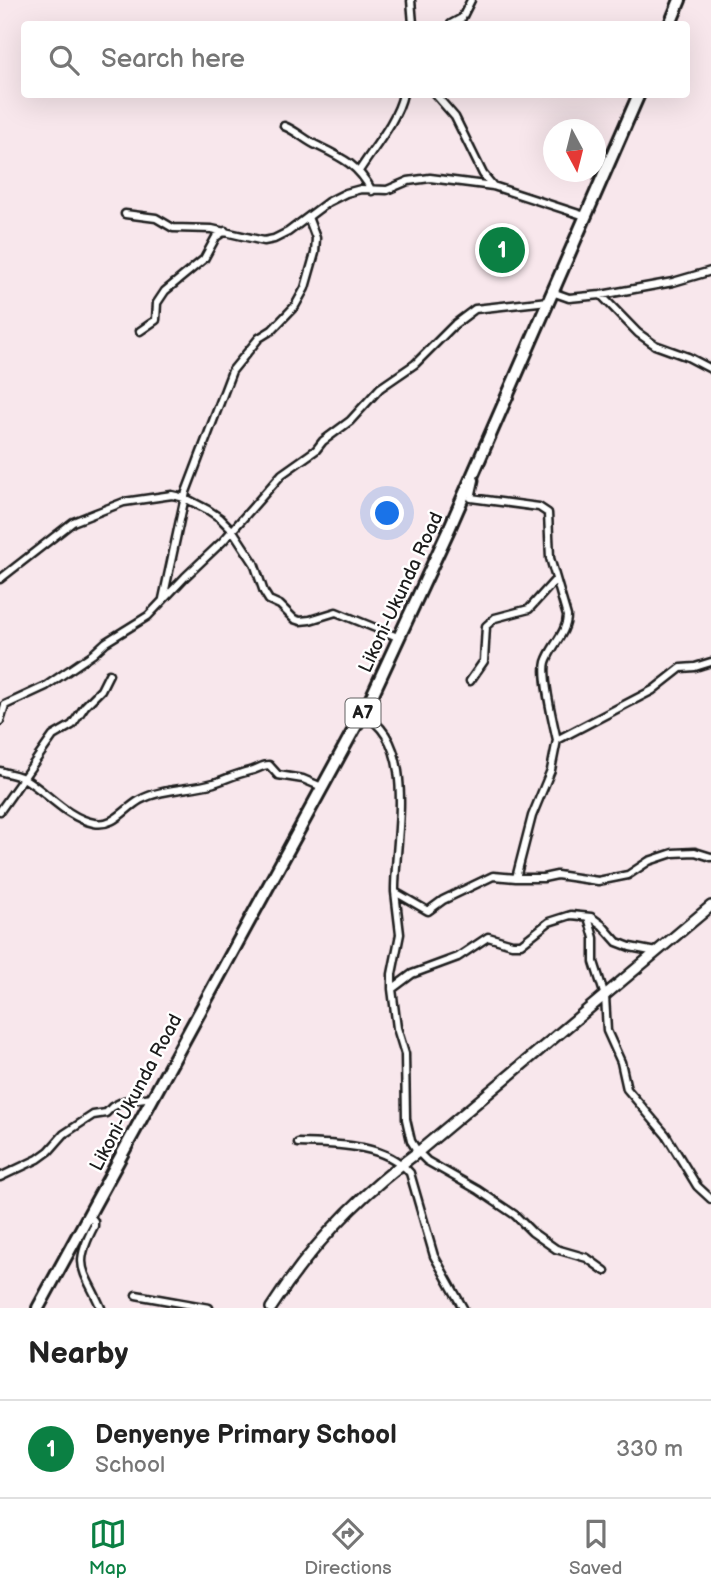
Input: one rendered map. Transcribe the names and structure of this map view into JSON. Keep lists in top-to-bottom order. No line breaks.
{"streets":{"highway":["Likoni-Ukunda Road","A7"]},"north":"bottom","page":{"search":"Search here","pins":"1","heading":"Nearby","list":[{"mark":"1","name":"Denyenye Primary School","note":"School","value":"330 m"}],"nav":["Map","Directions","Saved"]}}
